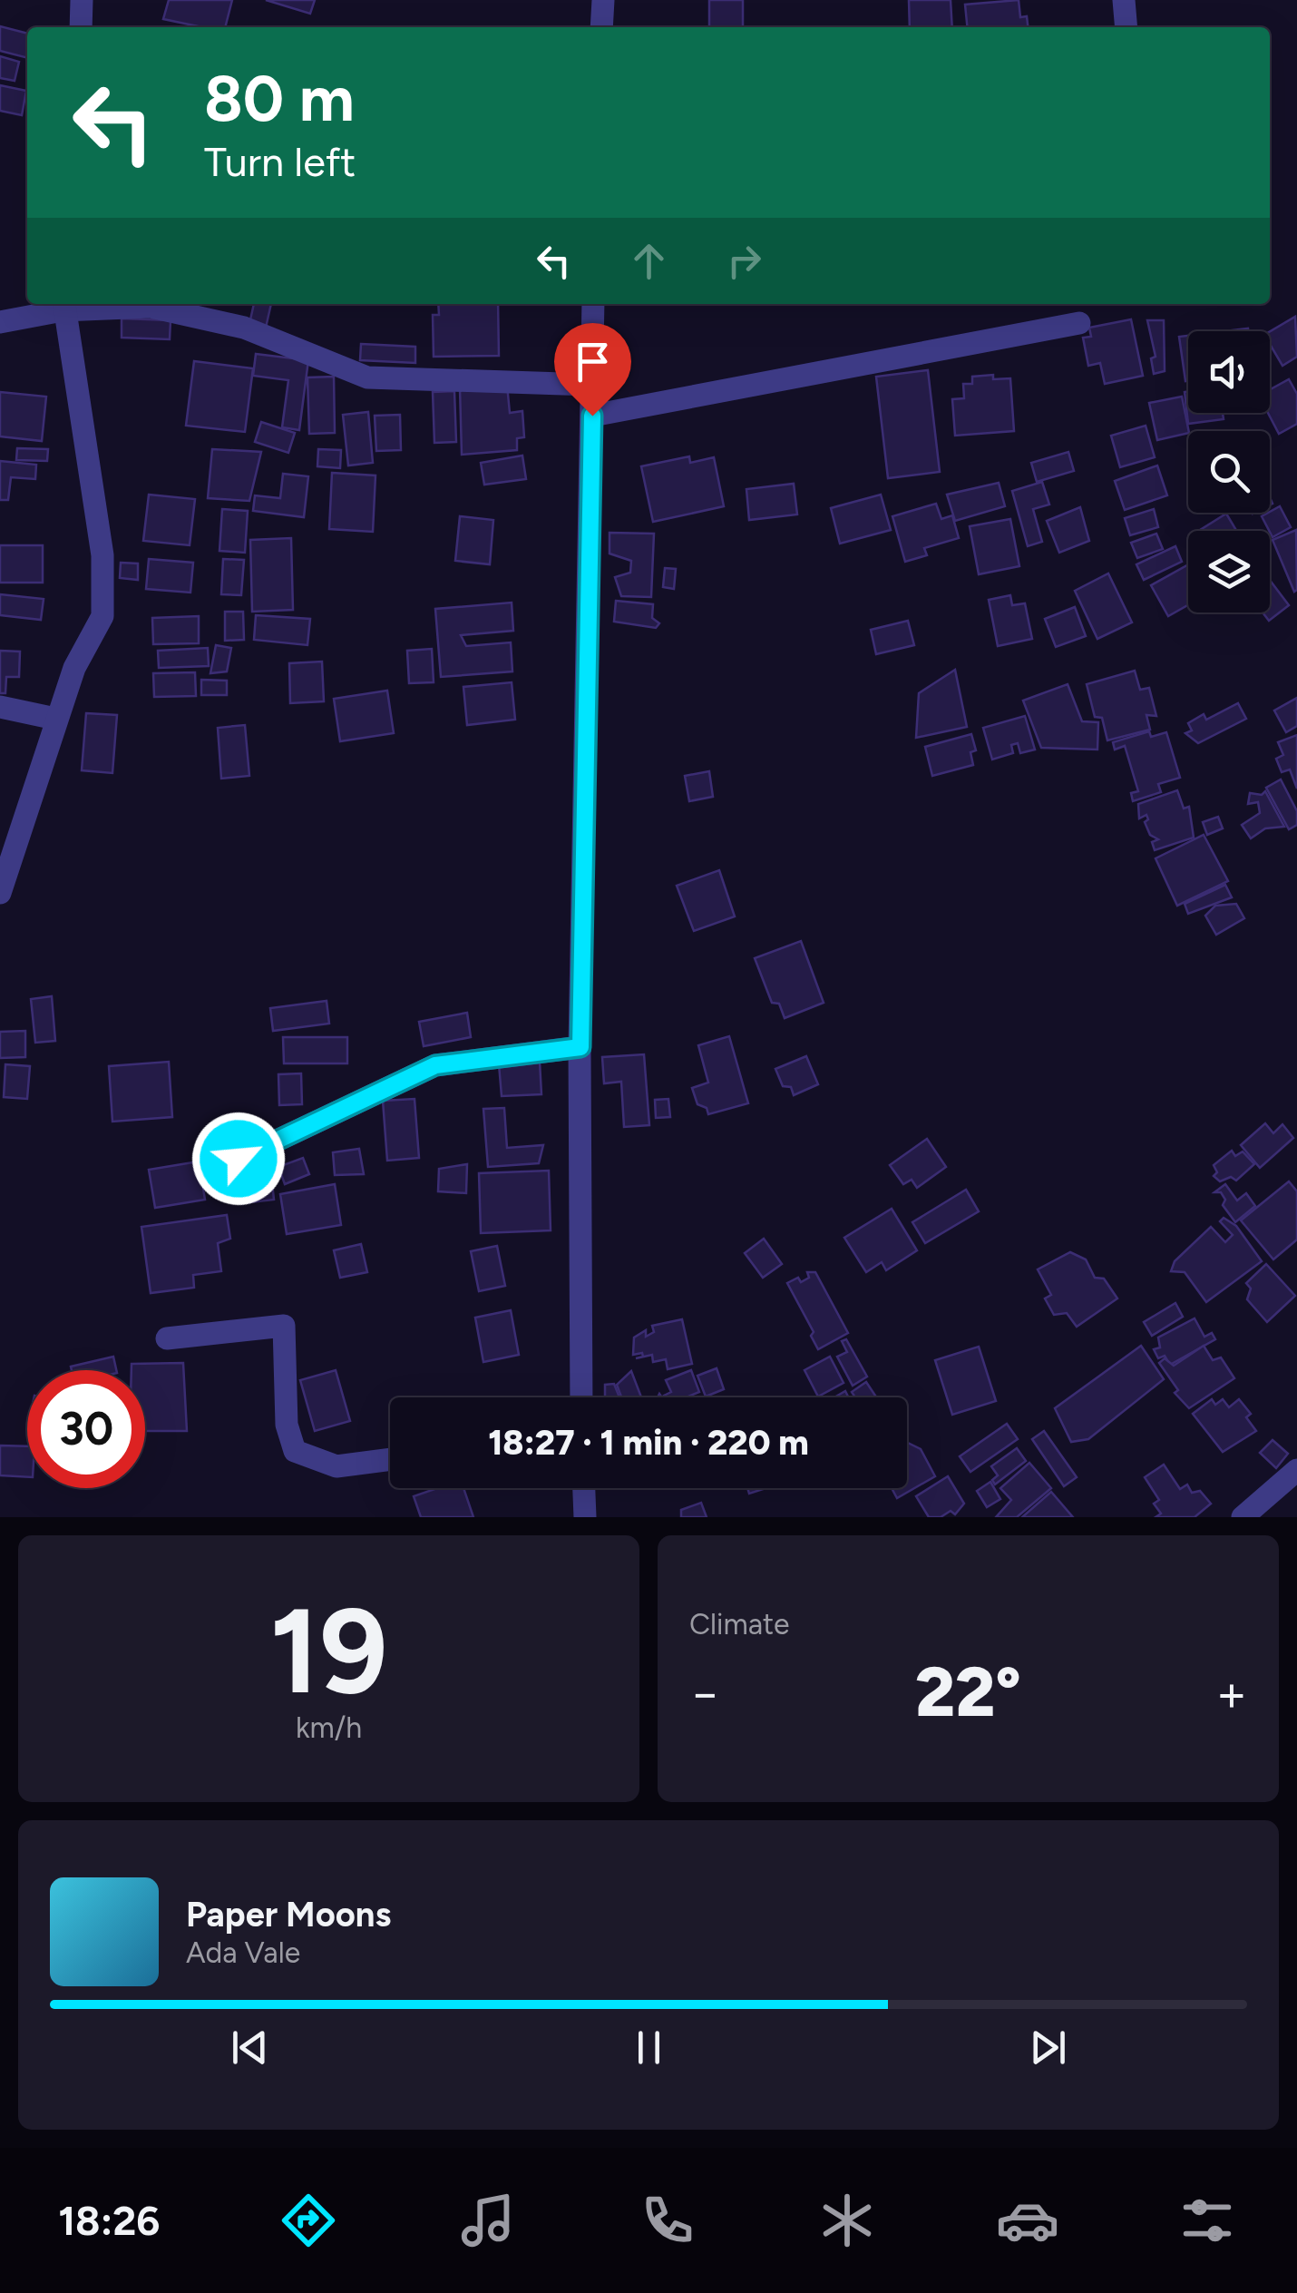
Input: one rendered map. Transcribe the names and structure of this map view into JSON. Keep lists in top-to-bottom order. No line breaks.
{"page":{"turn":["80 m","Turn left"],"limit":"30","trip":"18:27 · 1 min · 220 m","tile":[["19","km/h"],"Climate"],"heat":["−","22°","+"],"song":["Paper Moons","Ada Vale"],"tabs":"18:26"}}
